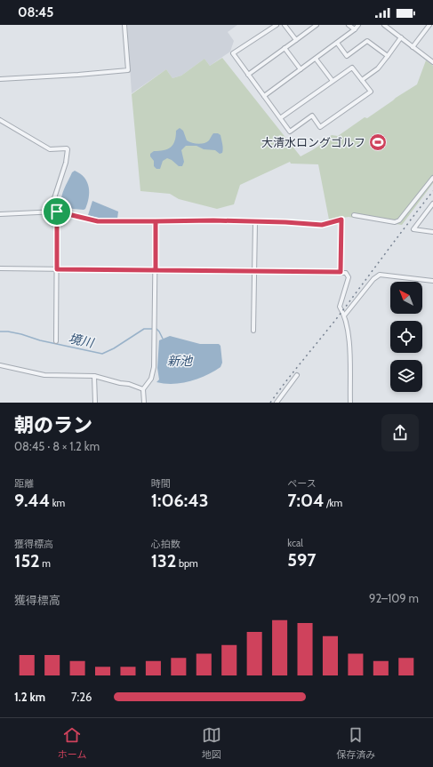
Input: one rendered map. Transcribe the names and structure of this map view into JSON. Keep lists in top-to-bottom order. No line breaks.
{"water":["境川","新池"],"places":{"sports":["大清水ロングゴルフ"]},"north":"top left","page":{"status":"08:45","heading":["朝のラン","08:45 · 8 × 1.2 km"],"stats":[["距離","9.44 km"],["時間","1:06:43"],["ペース","7:04 /km"],["獲得標高","152 m"],["心拍数","132 bpm"],["kcal","597"]],"chart":["獲得標高","92–109 m"],"list":[{"name":"1.2 km","note":"7:26"}],"tabs":["ホーム","地図","保存済み"]}}
